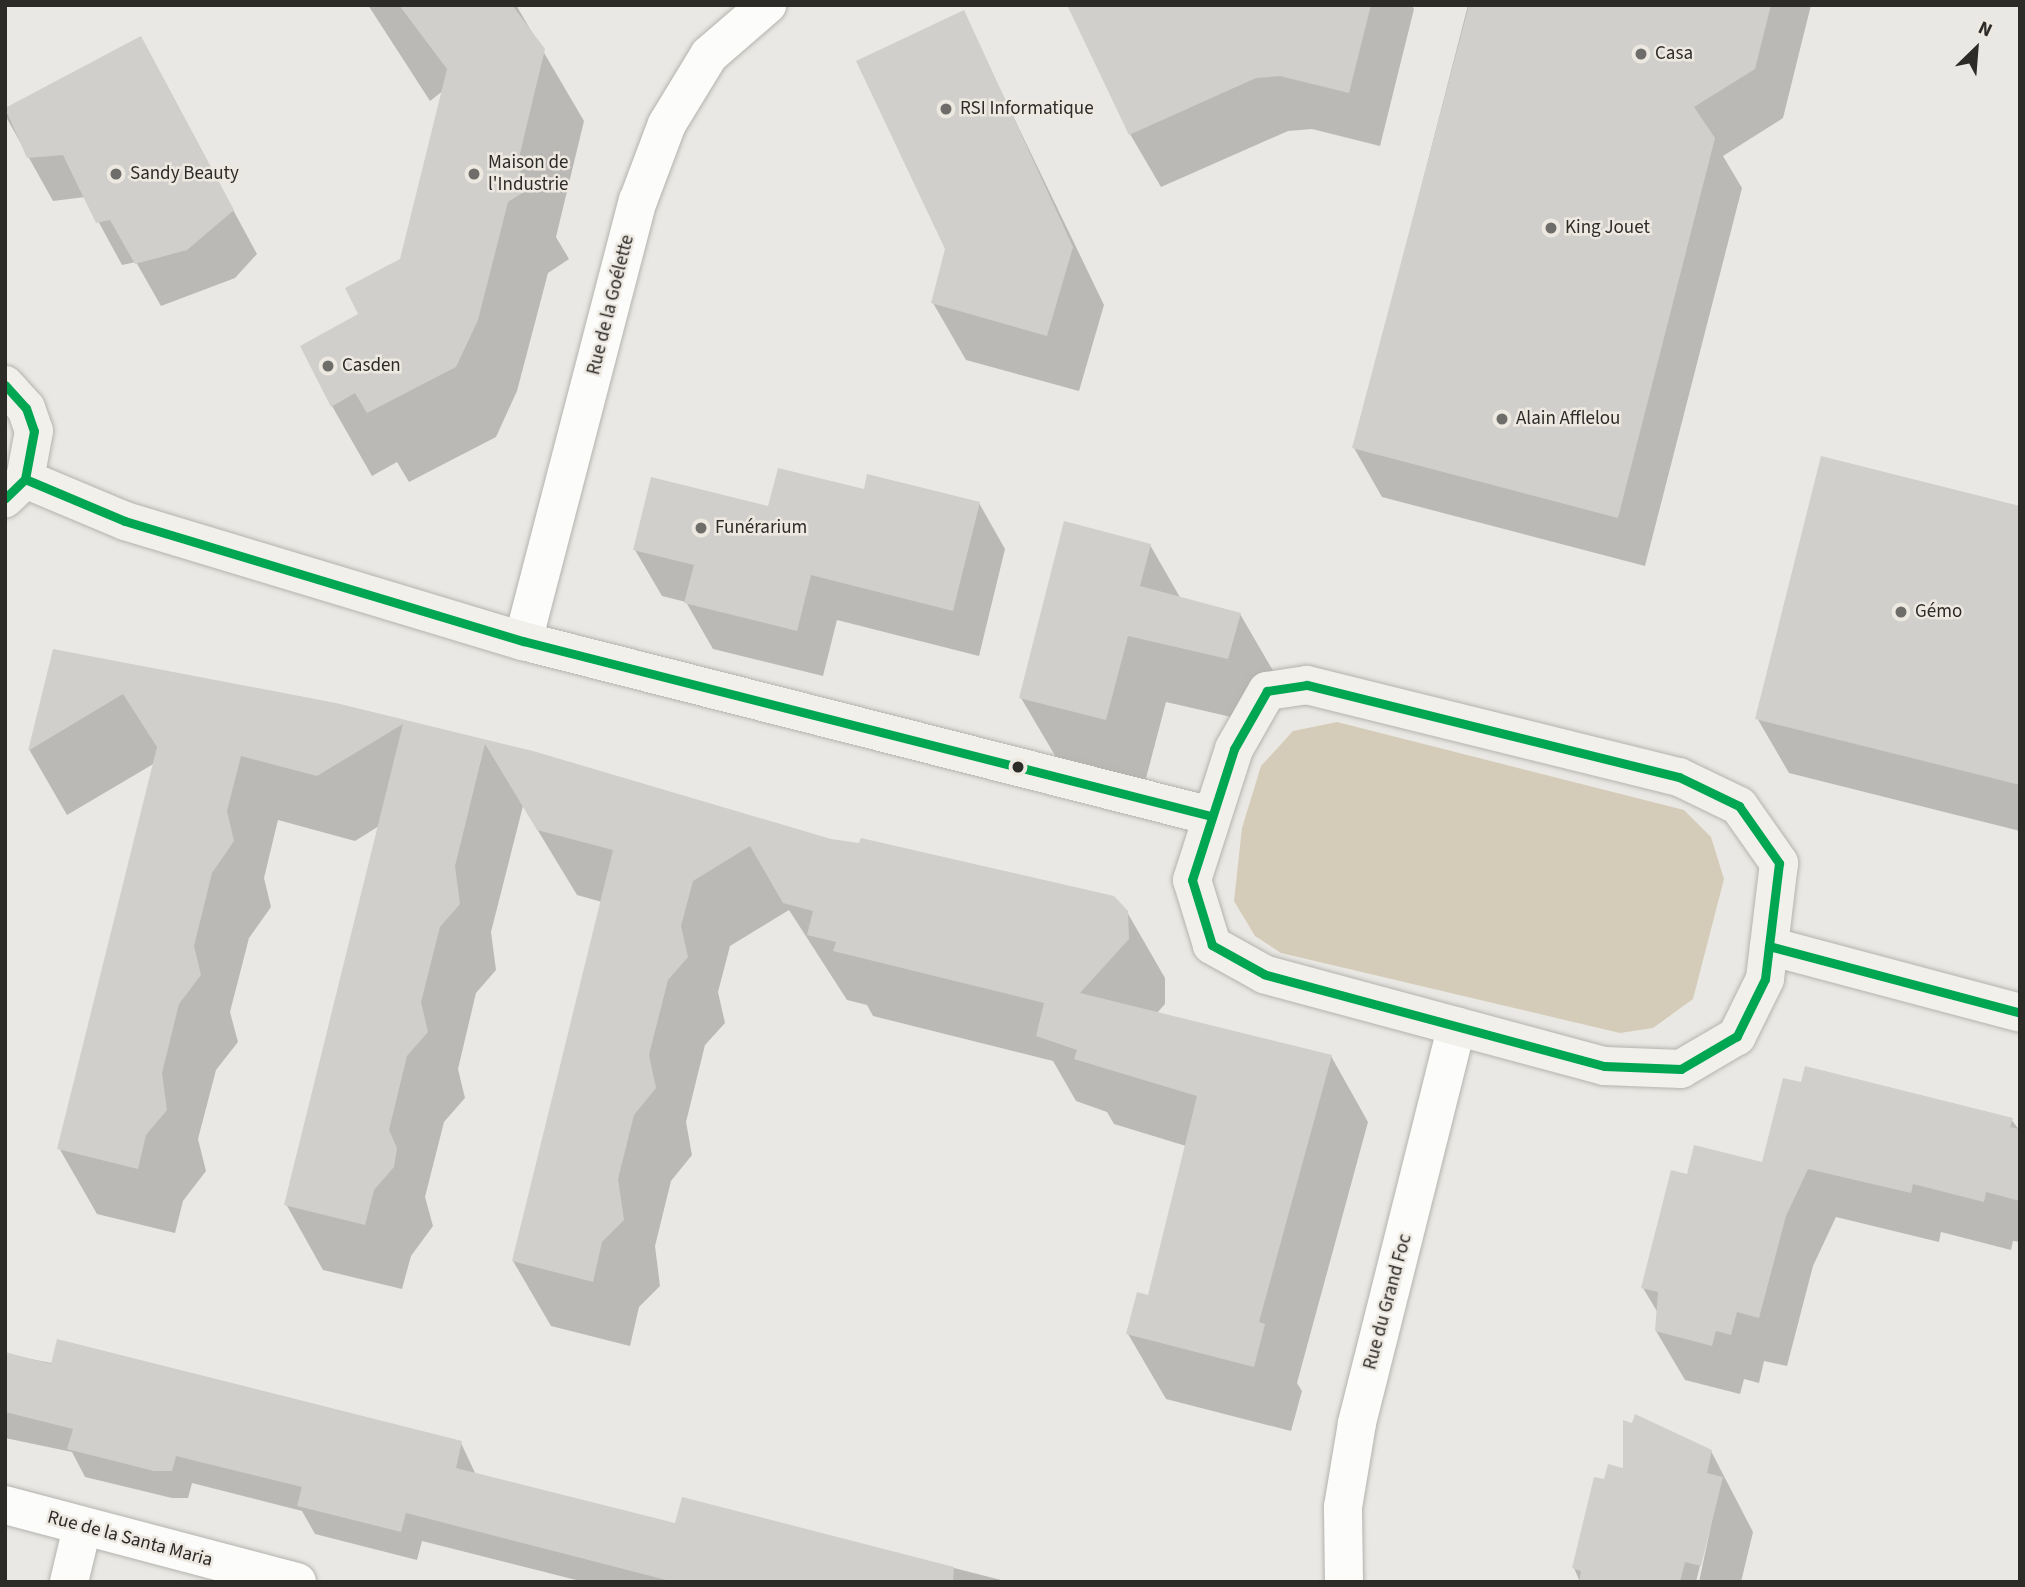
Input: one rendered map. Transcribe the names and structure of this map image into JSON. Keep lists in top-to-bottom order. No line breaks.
{"streets":{"street":["Rue de la Goélette","Rue du Grand Foc","Rue de la Santa Maria"]},"places":["Casa","RSI Informatique","Sandy Beauty","Maison de l'Industrie","King Jouet","Casden","Alain Afflelou","Funérarium","Gémo"],"north":"top right"}
